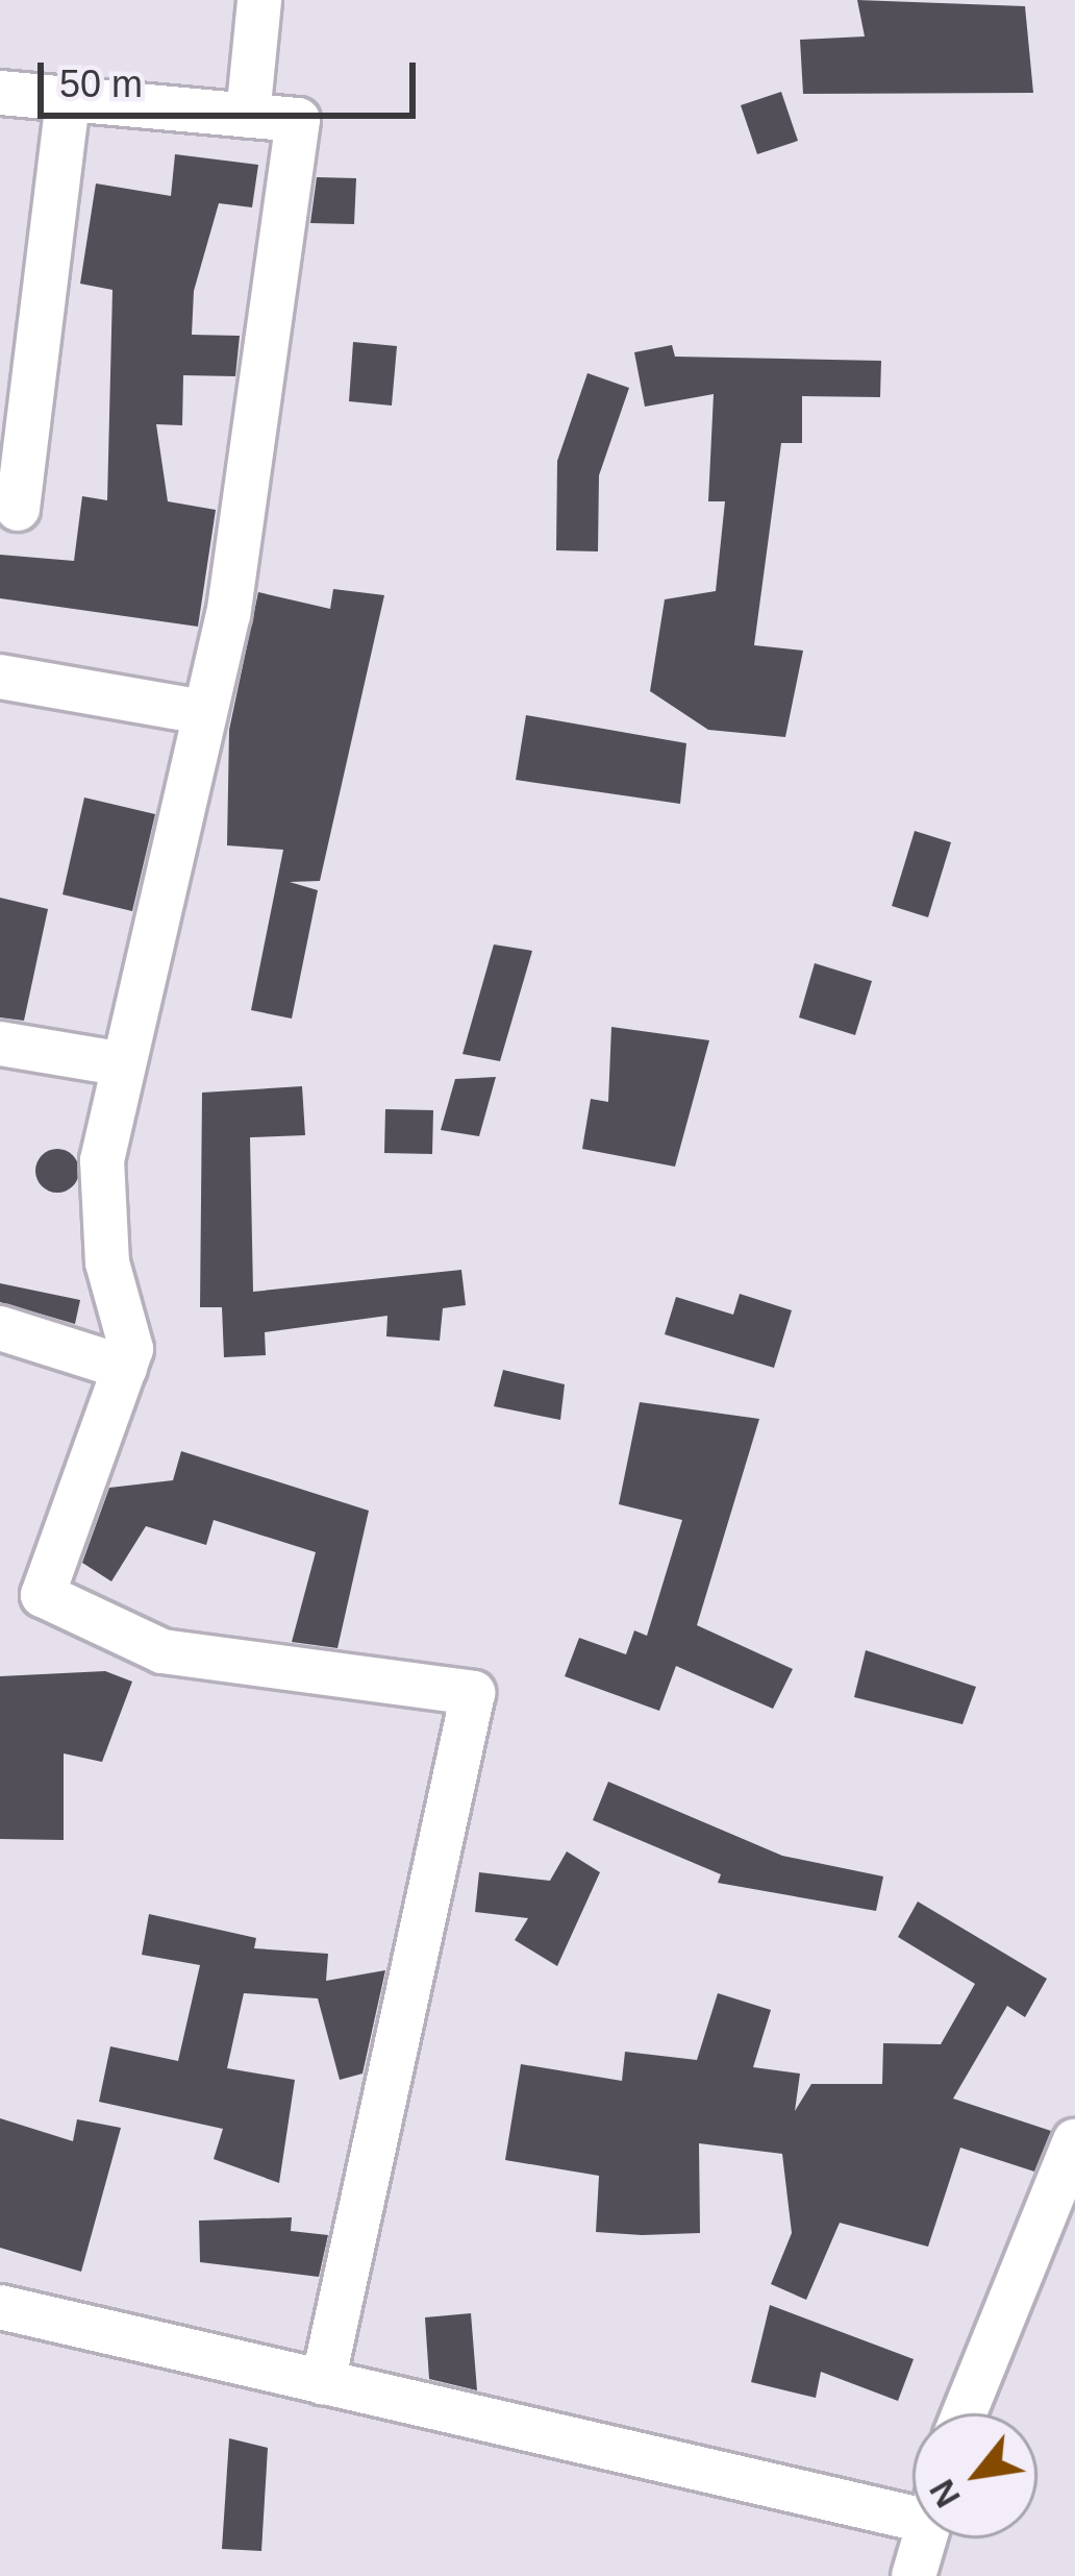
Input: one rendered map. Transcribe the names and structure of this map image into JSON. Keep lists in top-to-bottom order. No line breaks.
{"scale_bar":"50 m","north":"bottom left"}
